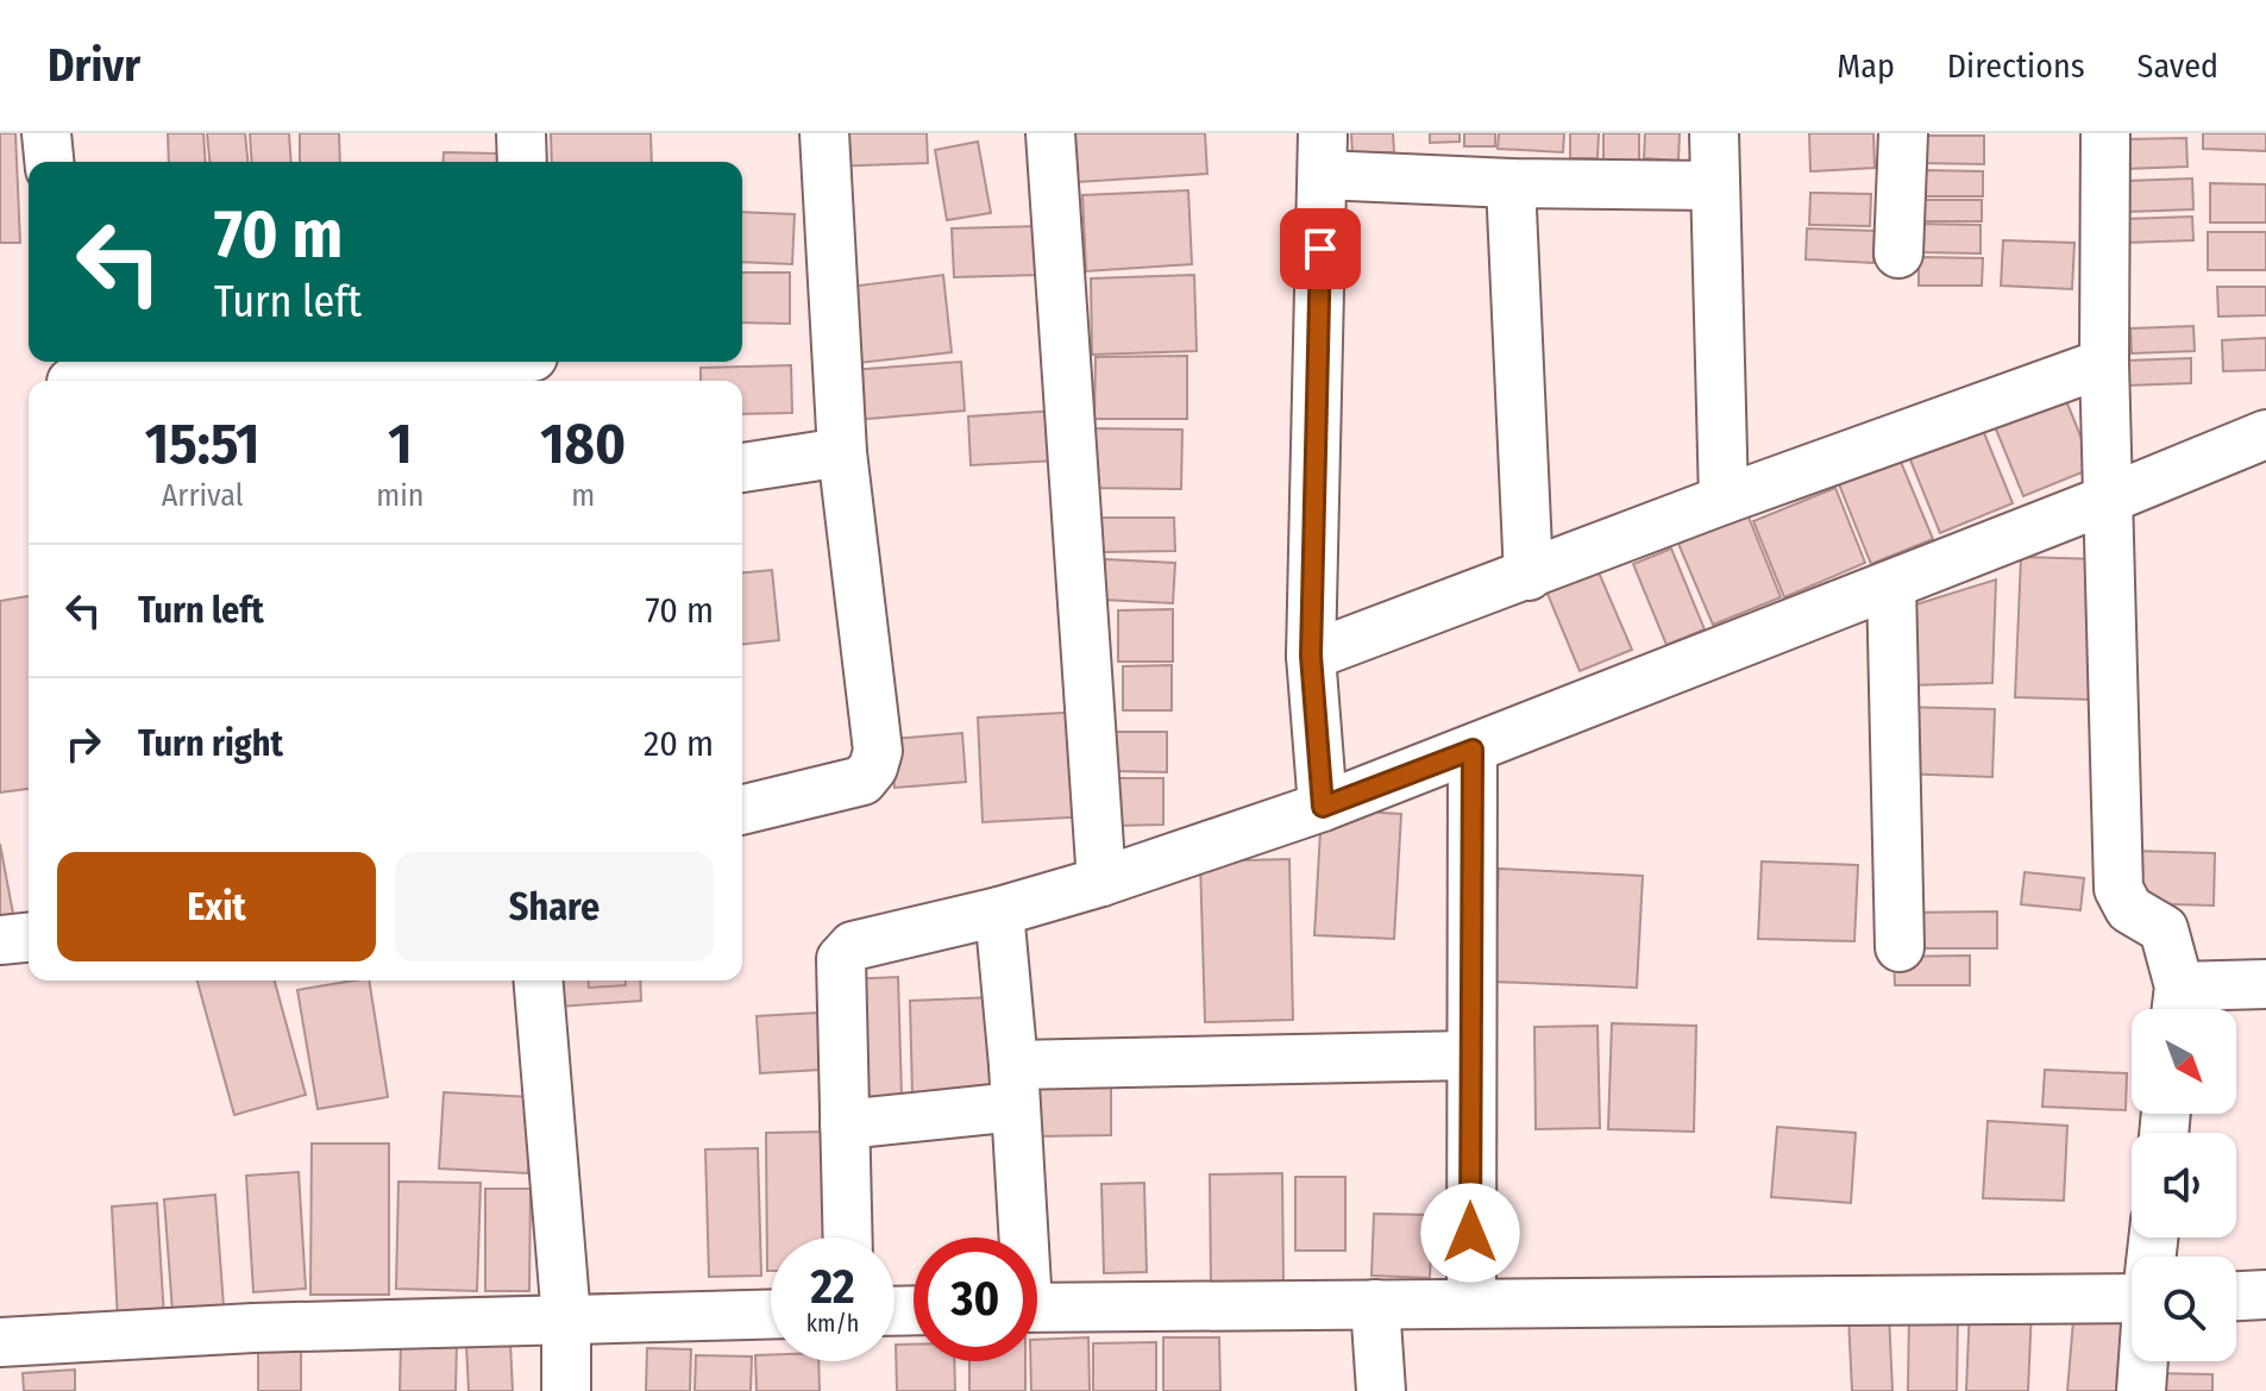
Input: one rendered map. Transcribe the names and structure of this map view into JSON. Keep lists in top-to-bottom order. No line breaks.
{"north":"bottom right","page":{"header":"Drivr","nav":["Map","Directions","Saved"],"turn":["70 m","Turn left"],"eta":["15:51","Arrival","1","min","180","m"],"list":[{"name":"Turn left","value":"70 m"},{"name":"Turn right","value":"20 m"}],"buttons":["Exit","Share"],"speed":"22 km/h","limit":"30"}}
